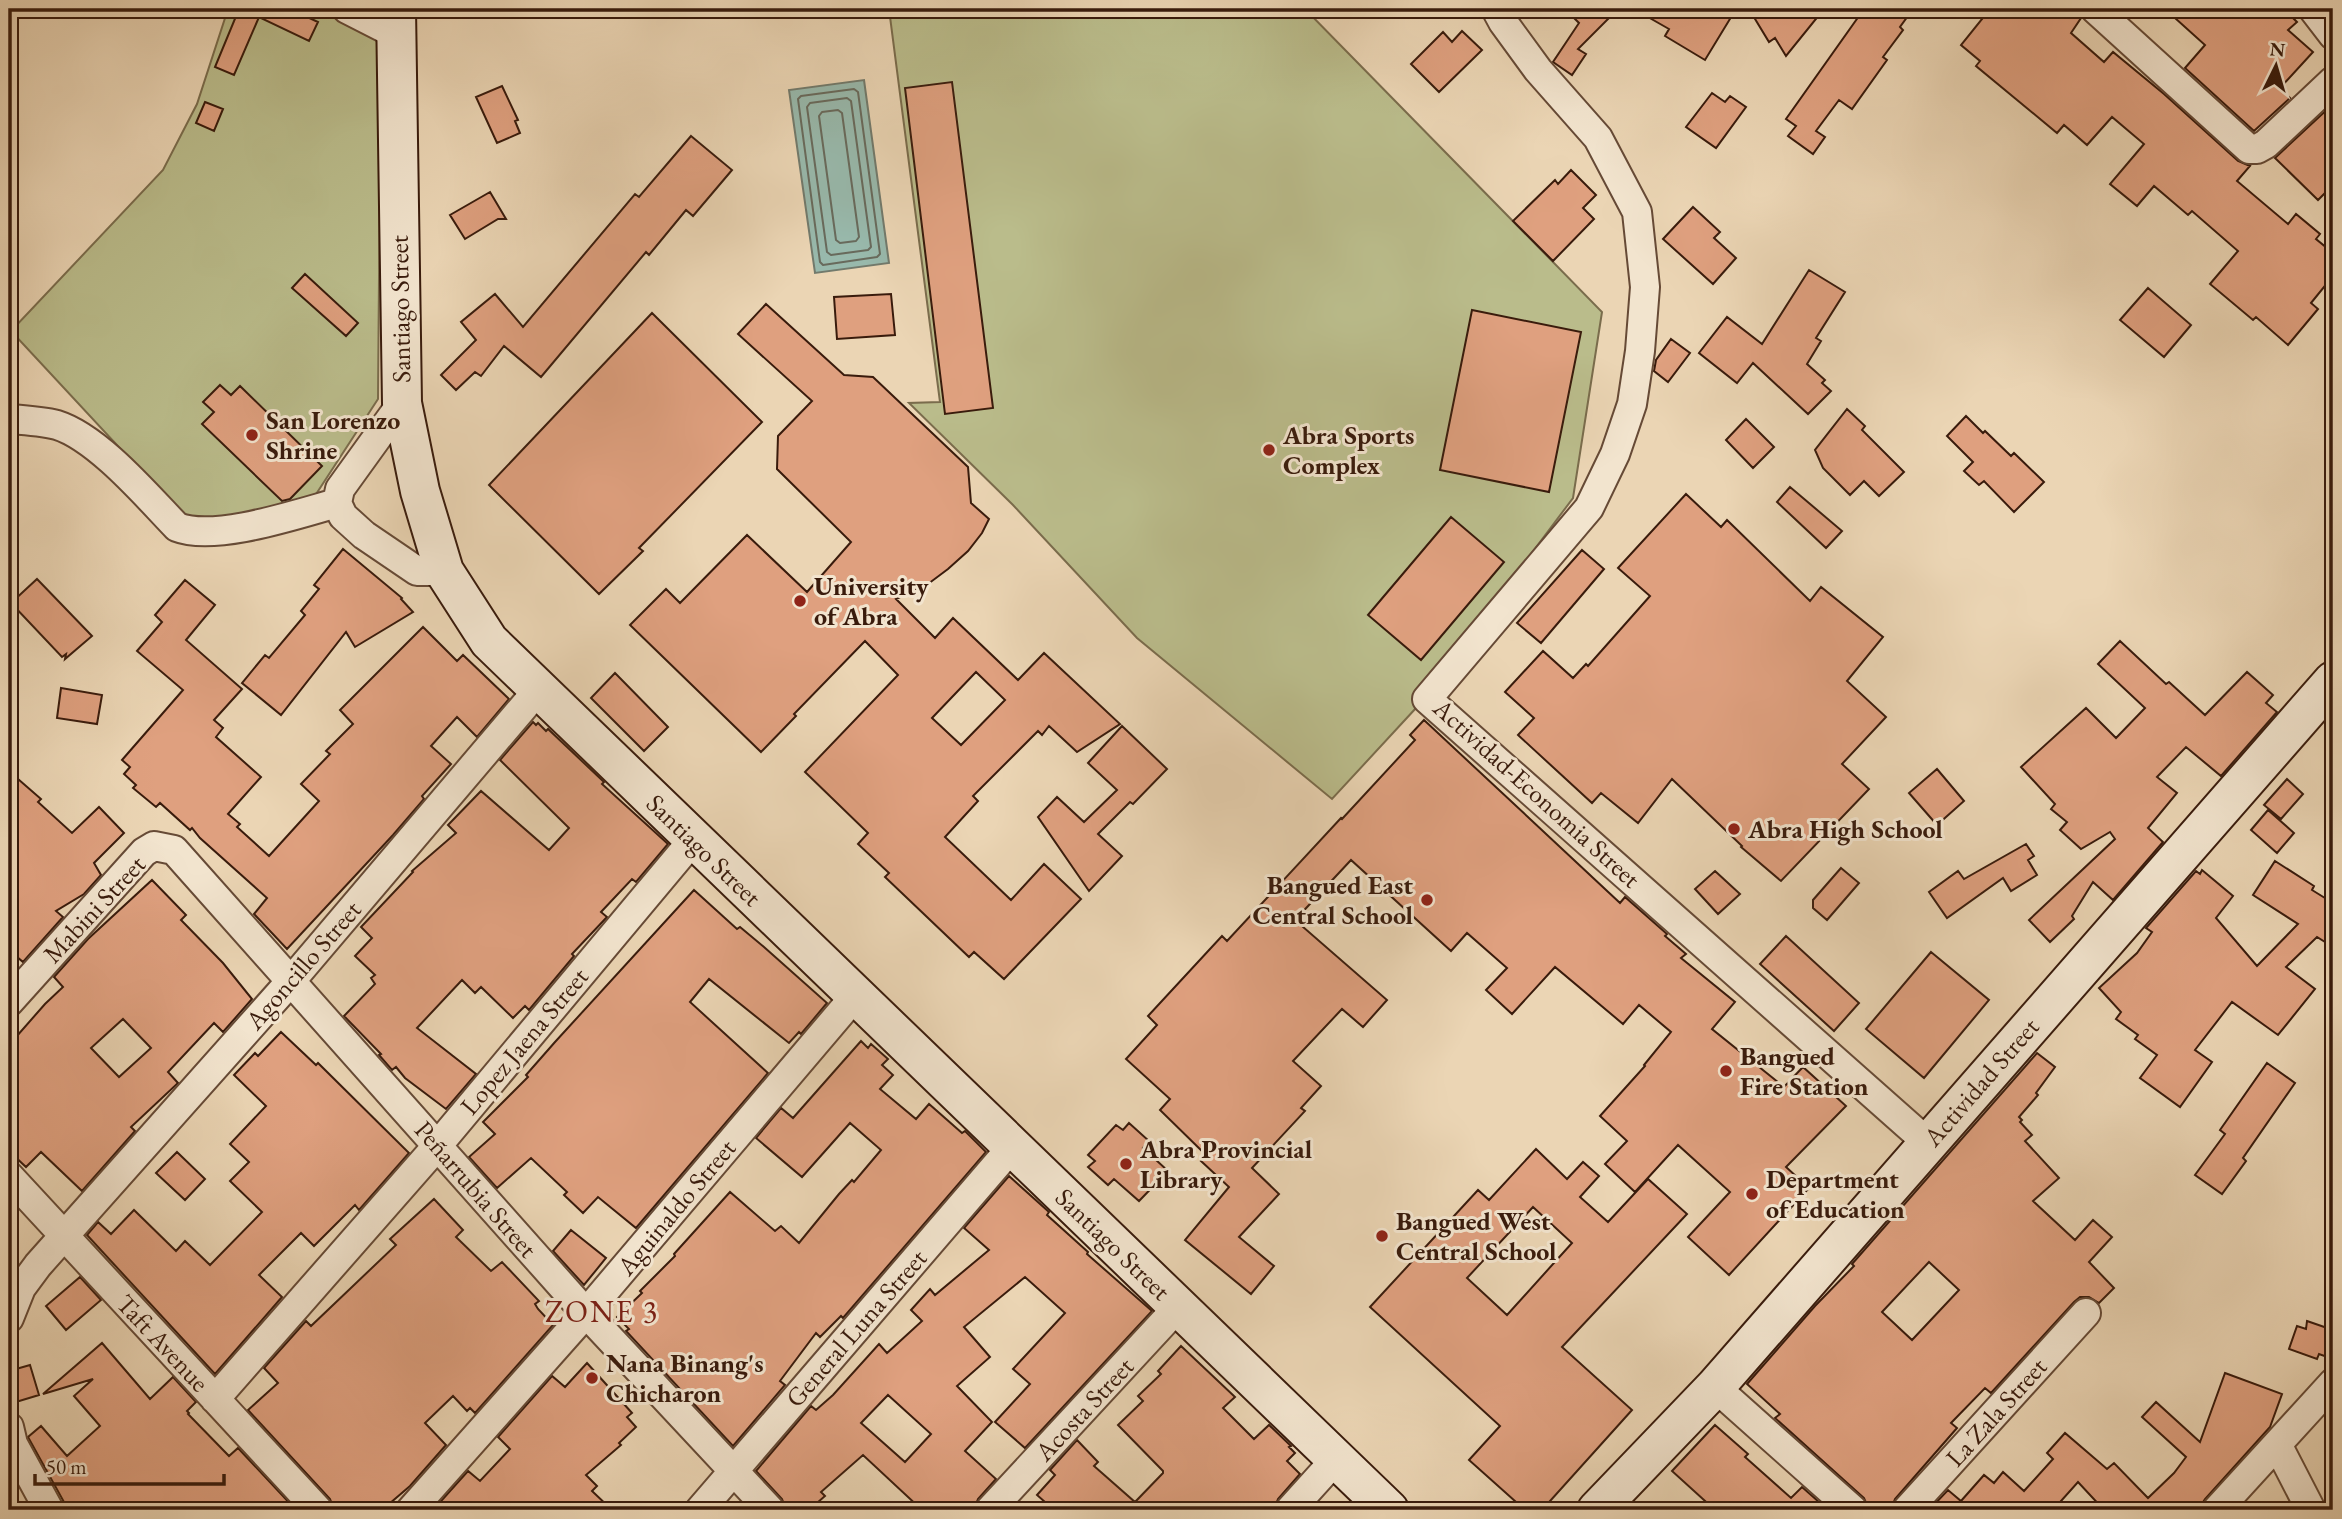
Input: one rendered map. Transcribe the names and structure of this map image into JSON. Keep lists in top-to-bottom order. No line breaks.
{"streets":{"street":["Santiago Street","Actividad-Economia Street","Mabini Street","Agoncillo Street","Lopez Jaena Street","Actividad Street","Peñarrubia Street","Aguinaldo Street","General Luna Street","Taft Avenue","Acosta Street","La Zala Street"]},"crossings":[["Santiago Street","Agoncillo Street"],["Santiago Street","Lopez Jaena Street"],["Santiago Street","Aguinaldo Street"],["Santiago Street","General Luna Street"],["Santiago Street","Acosta Street"],["Actividad-Economia Street","Actividad Street"],["Mabini Street","Peñarrubia Street"],["Agoncillo Street","Peñarrubia Street"],["Agoncillo Street","Taft Avenue"],["Lopez Jaena Street","Peñarrubia Street"],["Lopez Jaena Street","Taft Avenue"],["Peñarrubia Street","Aguinaldo Street"],["Peñarrubia Street","General Luna Street"]],"districts":["ZONE 3"],"places":["San Lorenzo Shrine","Abra Sports Complex","University of Abra","Abra High School","Bangued East Central School","Bangued Fire Station","Abra Provincial Library","Department of Education","Bangued West Central School","Nana Binang's Chicharon"],"scale_bar":"50 m","north":"top"}
